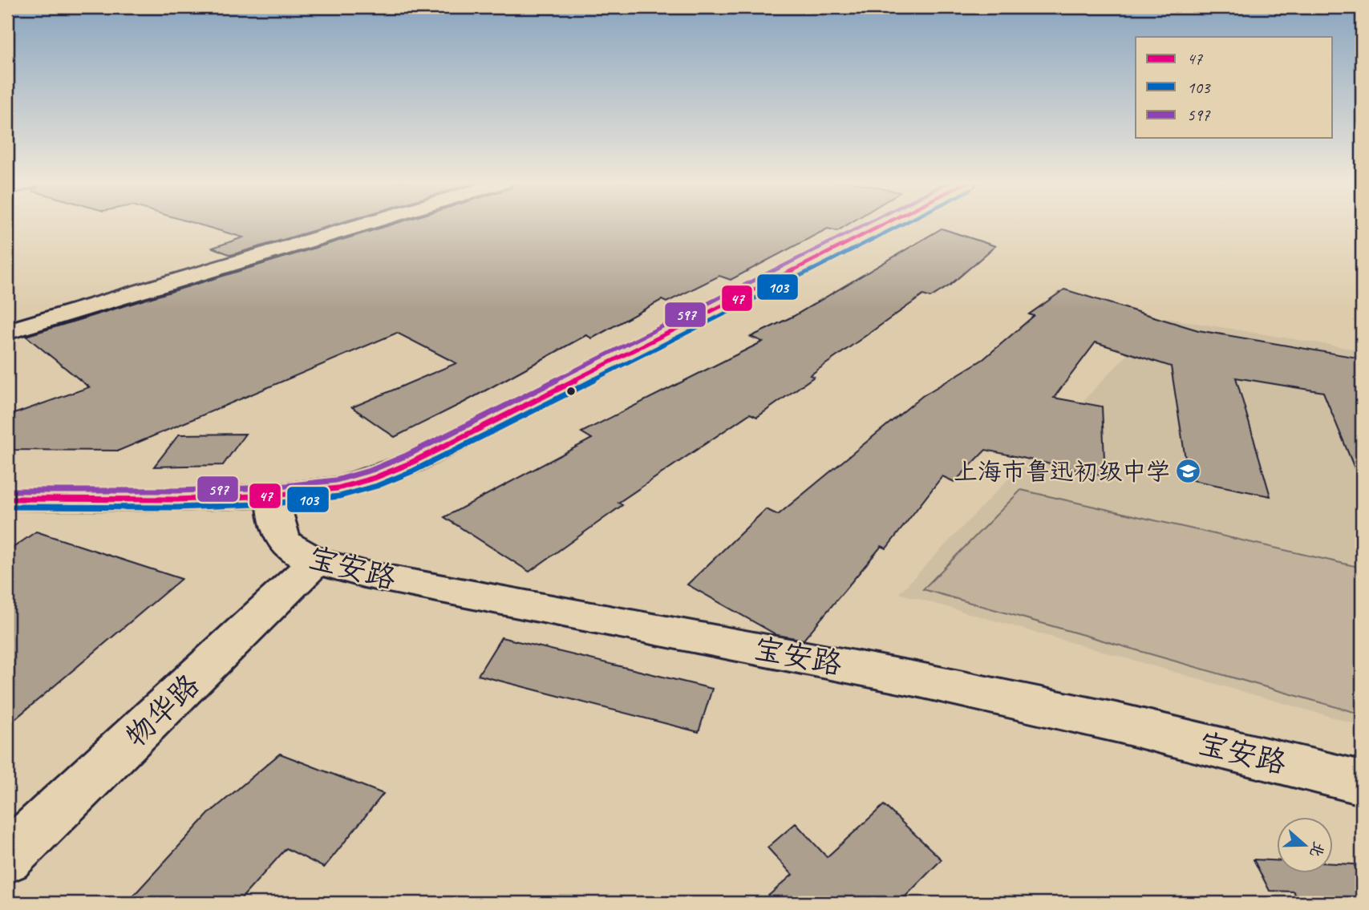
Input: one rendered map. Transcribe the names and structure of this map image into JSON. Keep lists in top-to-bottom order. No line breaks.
{"streets":{"street":["宝安路","物华路"]},"crossings":[["宝安路","物华路"]],"places":{"school or university":["上海市鲁迅初级中学"]},"lines":["transit line 47","transit line 103","transit line 597"],"legend":["47","103","597"],"north":"right"}
